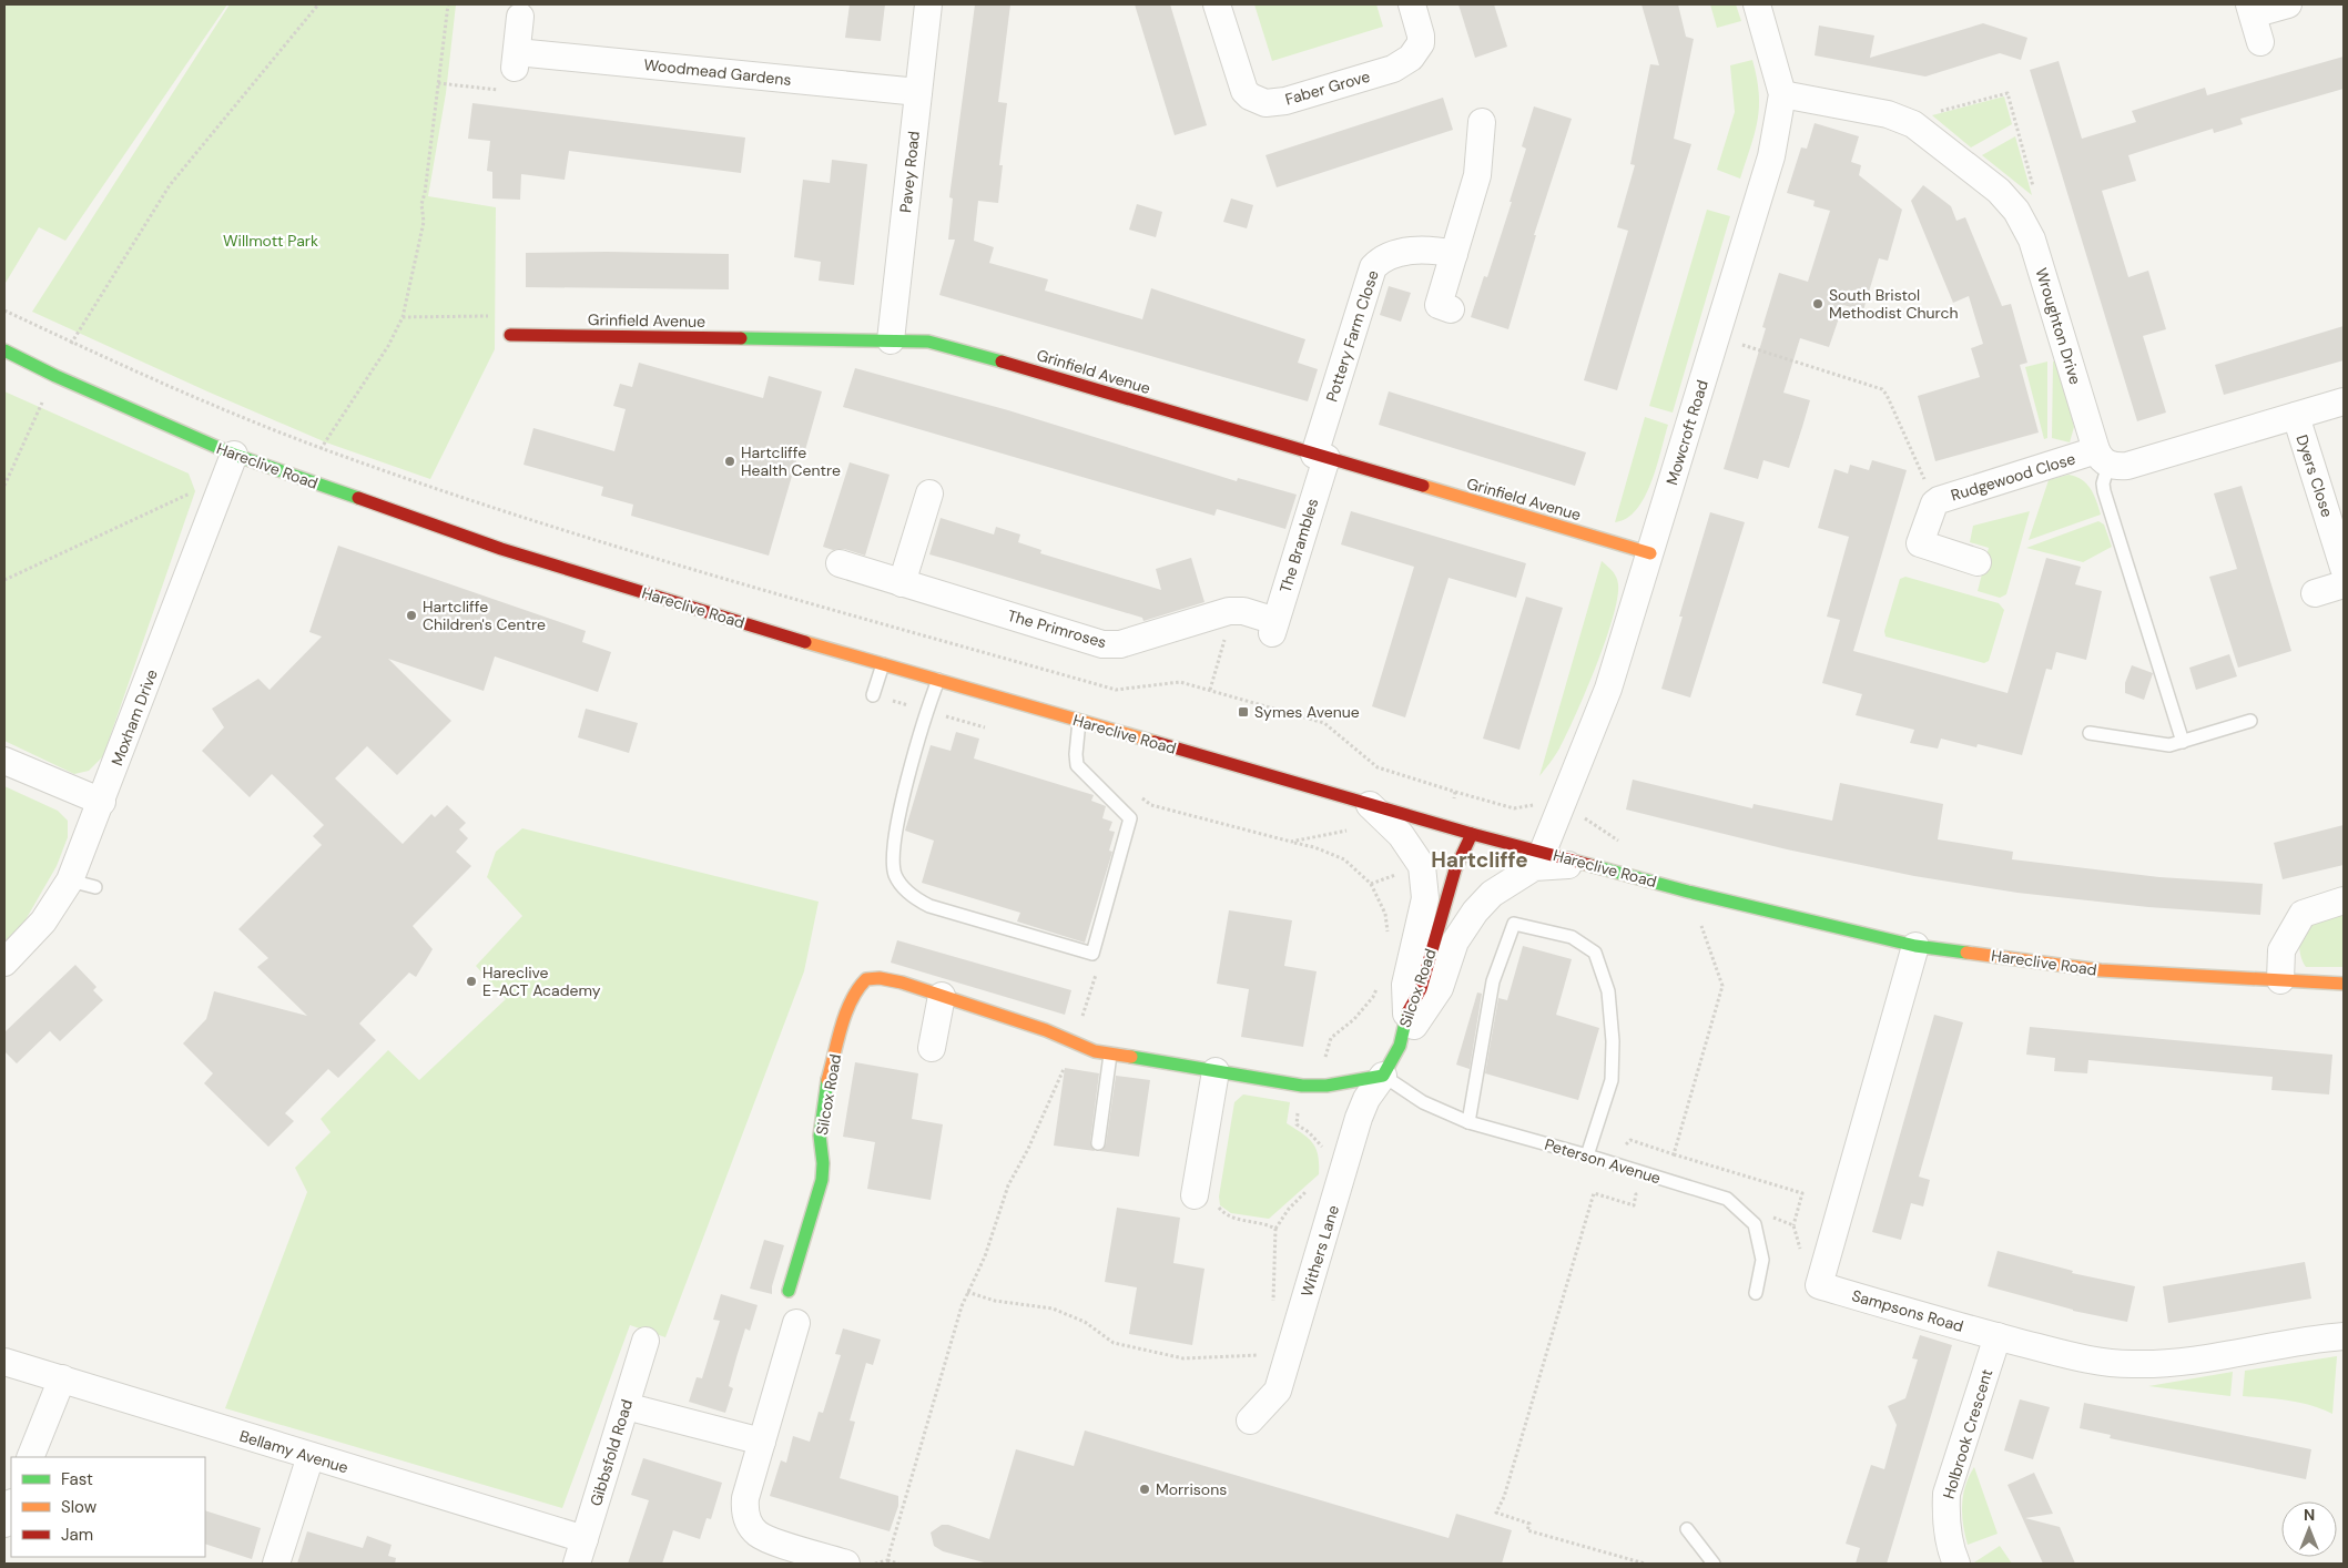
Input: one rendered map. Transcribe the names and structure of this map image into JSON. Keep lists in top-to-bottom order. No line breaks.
{"streets":{"street":["Woodmead Gardens","Faber Grove","Pavey Road","Grinfield Avenue","Wroughton Drive","Pottery Farm Close","Mowcroft Road","Hareclive Road","Dyers Close","Rudgewood Close","The Brambles","The Primroses","Moxham Drive","Silcox Road","Withers Lane","Sampsons Road","Holbrook Crescent","Bellamy Avenue","Gibbsfold Road"],"lane":["Peterson Avenue"]},"crossings":[["Woodmead Gardens","Pavey Road"],["Pavey Road","Grinfield Avenue"],["Grinfield Avenue","Pottery Farm Close"],["Grinfield Avenue","Mowcroft Road"],["Grinfield Avenue","The Brambles"],["Wroughton Drive","Mowcroft Road"],["Wroughton Drive","Rudgewood Close"],["Pottery Farm Close","The Brambles"],["Mowcroft Road","Hareclive Road"],["Hareclive Road","Moxham Drive"],["Hareclive Road","Silcox Road"],["Hareclive Road","Sampsons Road"],["The Brambles","The Primroses"],["Silcox Road","Peterson Avenue"],["Silcox Road","Withers Lane"],["Peterson Avenue","Withers Lane"],["Sampsons Road","Holbrook Crescent"],["Bellamy Avenue","Gibbsfold Road"]],"districts":["Hartcliffe"],"parks":["Willmott Park"],"places":{"other":["South Bristol Methodist Church","Hartcliffe Health Centre","Hartcliffe Children's Centre","Hareclive E-ACT Academy","Morrisons"],"transit":["Symes Avenue"]},"legend":["Fast","Slow","Jam"],"north":"top"}
